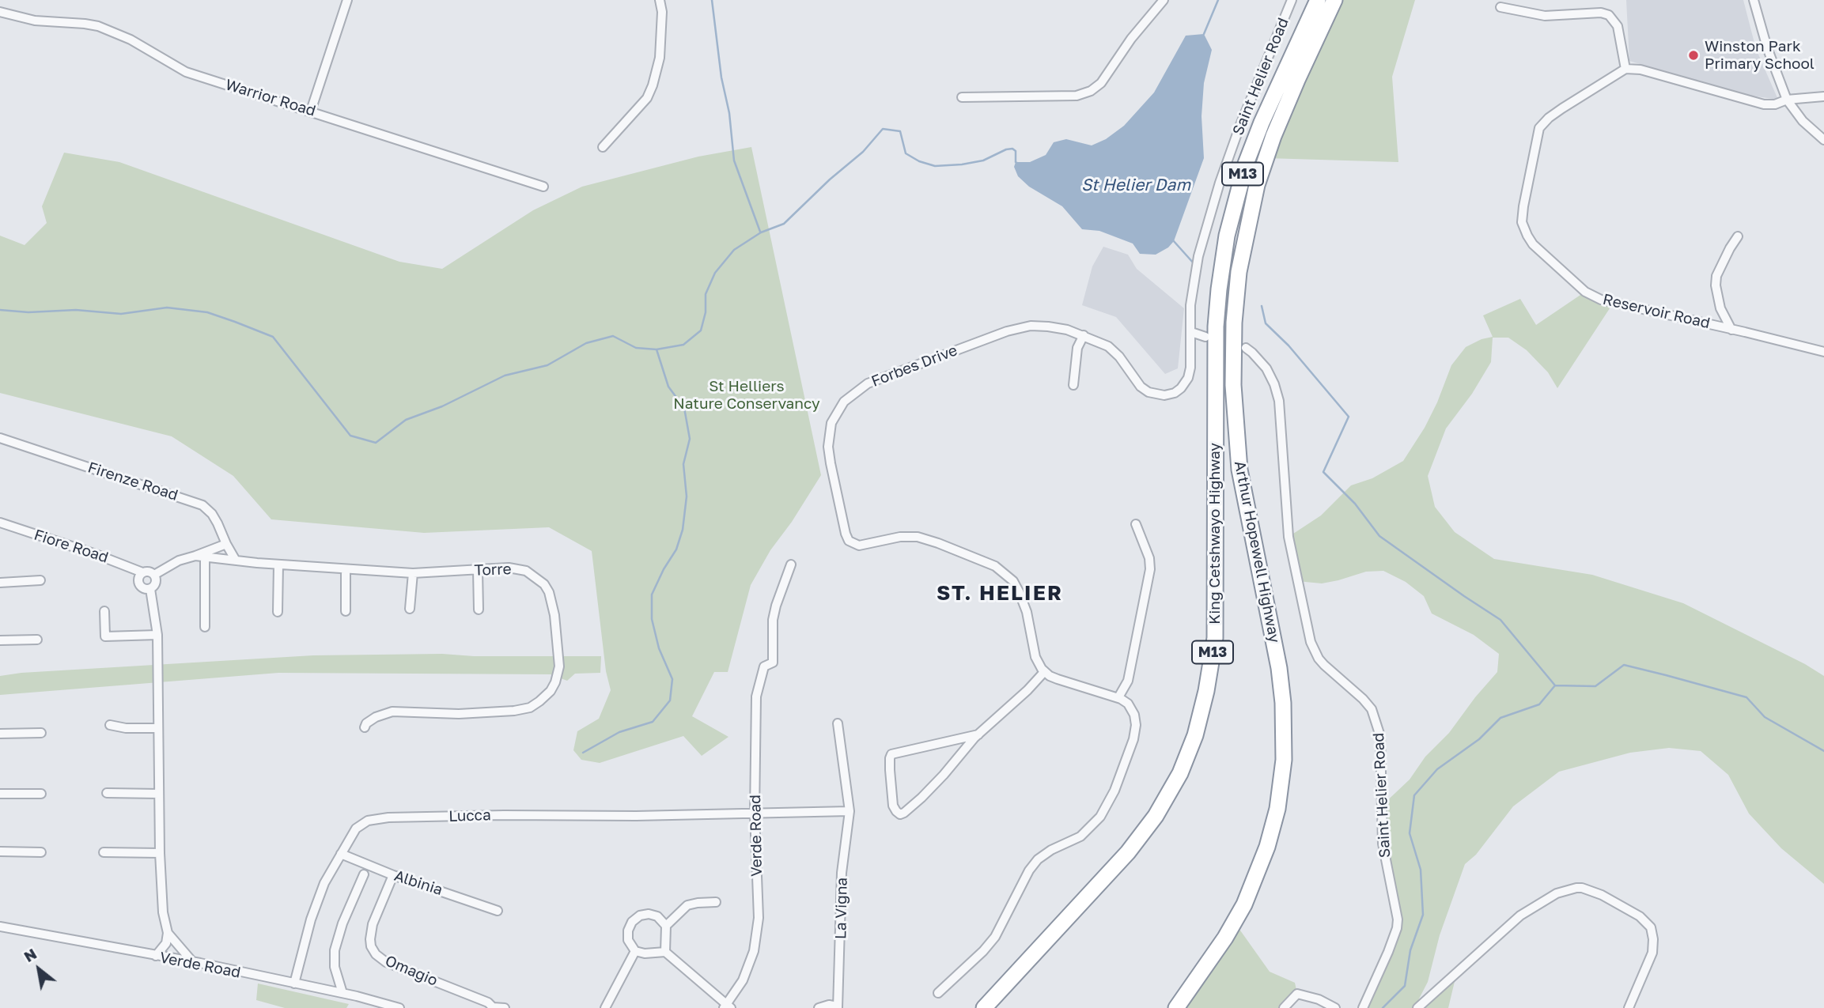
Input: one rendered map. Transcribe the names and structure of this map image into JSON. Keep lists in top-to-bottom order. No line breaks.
{"streets":{"highway":["M13","King Cetshwayo Highway","Arthur Hopewell Highway"],"street":["Saint Helier Road","Warrior Road","Reservoir Road","Forbes Drive","Firenze Road","Fiore Road","Torre","Lucca","Verde Road","Albinia","La Vigna","Omagio"]},"crossings":[["Saint Helier Road","Forbes Drive"],["Firenze Road","Torre"],["King Cetshwayo Highway","Arthur Hopewell Highway"],["Lucca","Verde Road"],["Lucca","Albinia"],["Albinia","Omagio"]],"districts":["ST. HELIER"],"water":["St Helier Dam"],"parks":["St Helliers Nature Conservancy"],"places":["Winston Park Primary School"],"north":"top left"}
